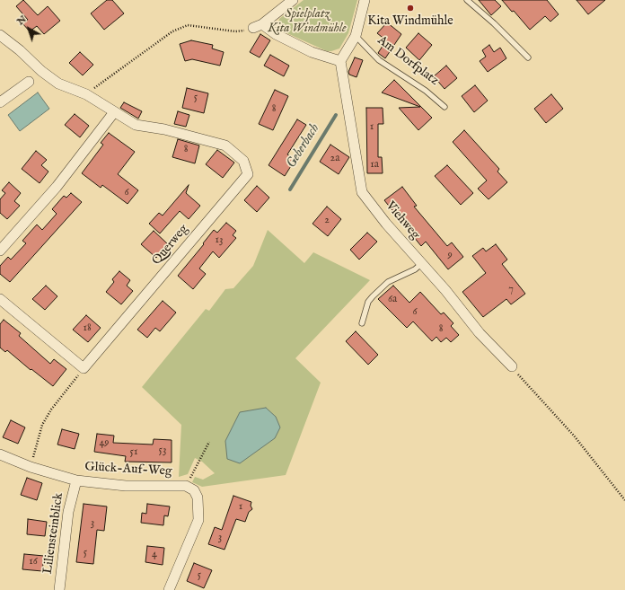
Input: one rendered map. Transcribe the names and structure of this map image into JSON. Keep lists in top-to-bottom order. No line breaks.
{"streets":{"street":["Viehweg","Querweg","Glück-Auf-Weg","Liliensteinblick"],"lane":["Am Dorfplatz"]},"crossings":[["Glück-Auf-Weg","Liliensteinblick"]],"water":["Geberbach"],"parks":["Spielplatz Kita Windmühle"],"places":["Kita Windmühle"],"house_numbers":["5","8","1","8","2a","1a","6","2","13","9","7","6a","6","18","8","49","53","51","1","3","3","5","4","16","5"],"north":"top left"}
